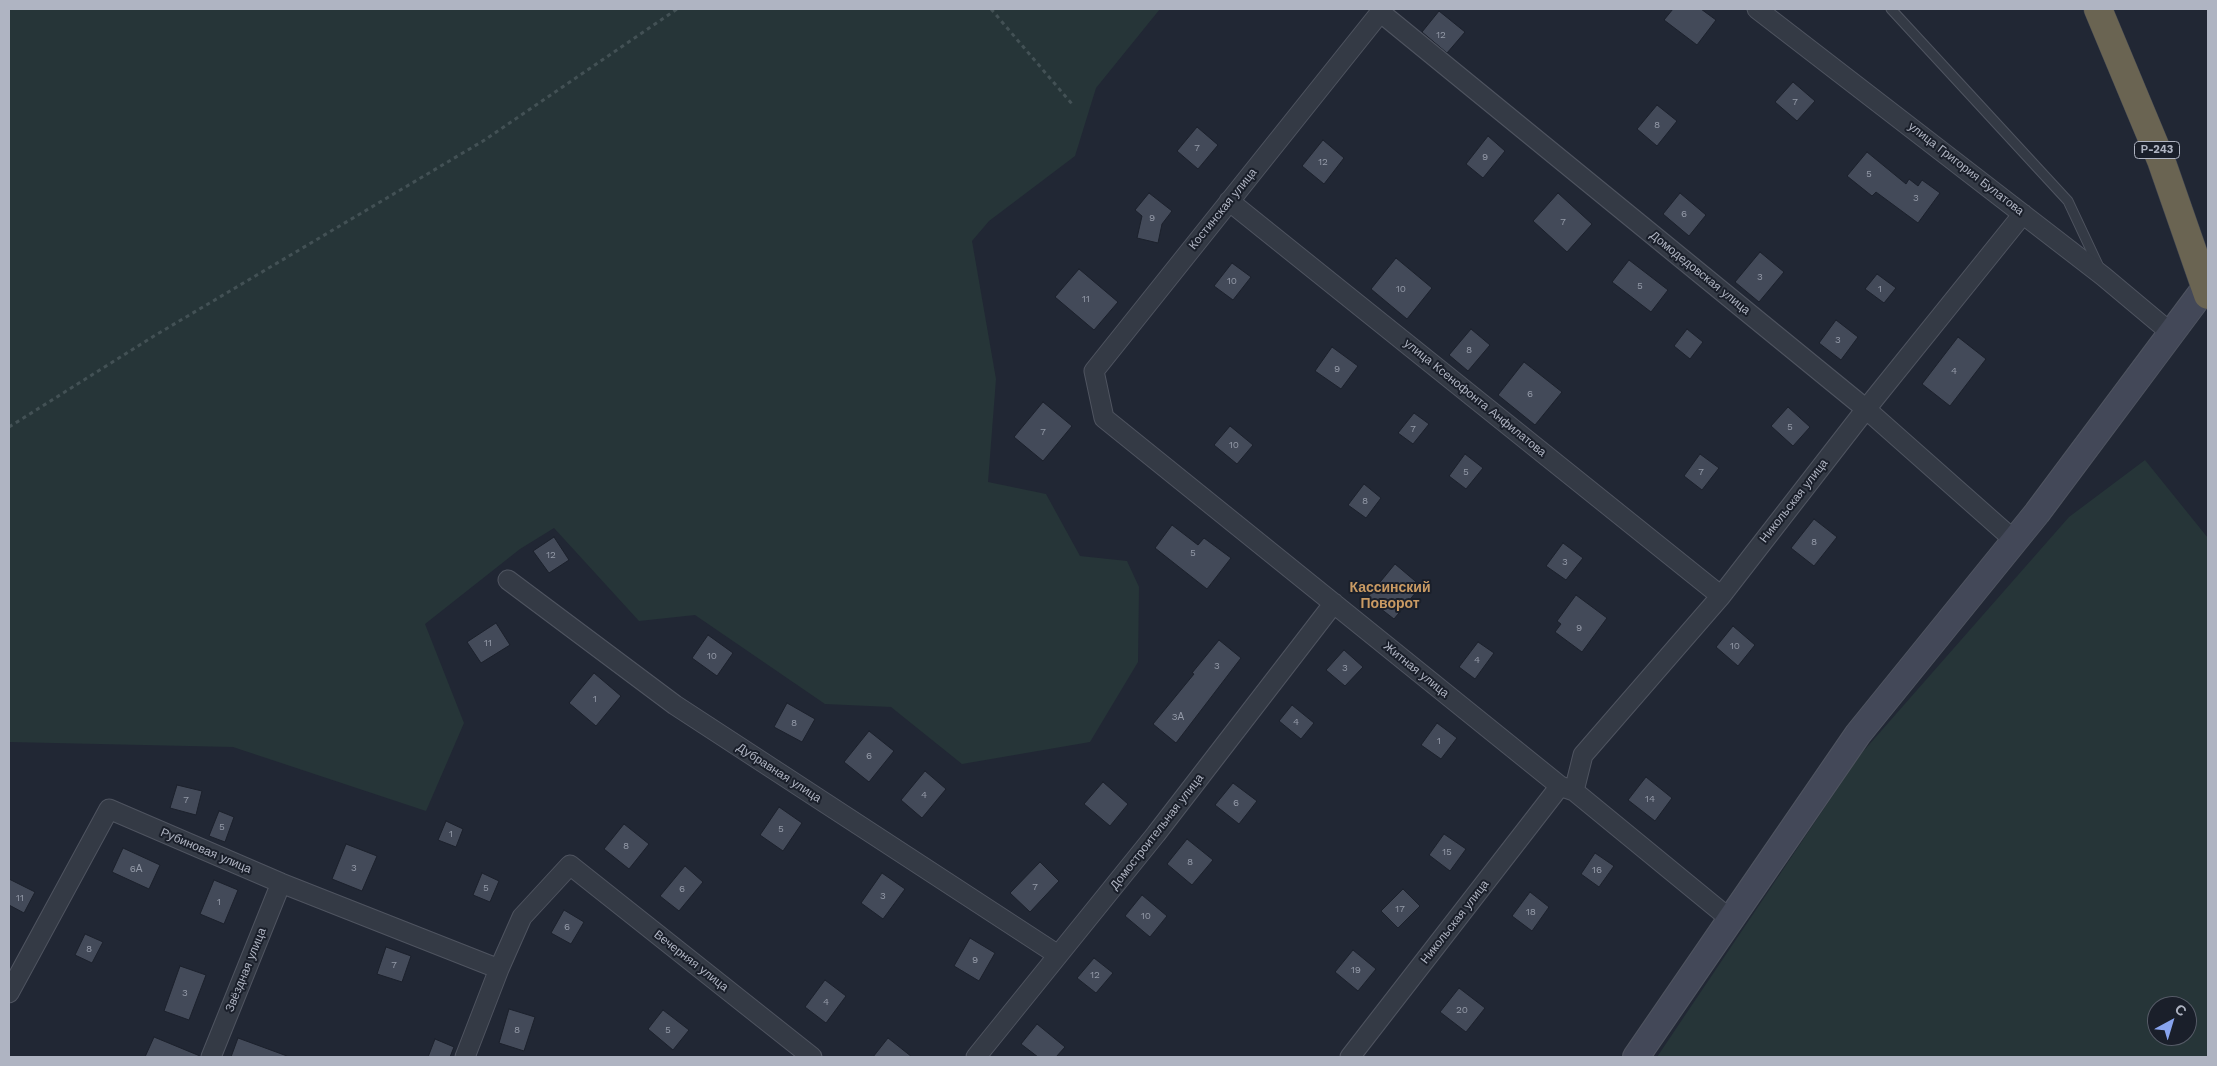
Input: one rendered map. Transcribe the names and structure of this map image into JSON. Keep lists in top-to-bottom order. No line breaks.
{"streets":{"highway":["Р-243"],"street":["улица Григория Булатова","Костинская улица","Домодедовская улица","улица Ксенофонта Анфилатова","Никольская улица","Житная улица","Дубравная улица","Домостроительная улица","Рубиновая улица","Вечерняя улица","Звёздная улица"]},"crossings":[["улица Григория Булатова","Никольская улица"],["Костинская улица","Домодедовская улица"],["Костинская улица","улица Ксенофонта Анфилатова"],["Костинская улица","Житная улица"],["Домодедовская улица","Никольская улица"],["улица Ксенофонта Анфилатова","Никольская улица"],["Никольская улица","Житная улица"],["Житная улица","Домостроительная улица"],["Дубравная улица","Домостроительная улица"],["Рубиновая улица","Вечерняя улица"],["Рубиновая улица","Звёздная улица"]],"districts":["Кассинский Поворот"],"house_numbers":["12","7","8","7","9","12","5","3","6","9","7","3","10","5","10","1","11","3","8","9","4","6","5","7","7","10","5","7","8","8","5","12","3","9","11","10","10","4","3","3","1","3А","4","8","1","6","4","14","7","6","5","5","1","8","15","8","3","6А","16","7","5","6","3","11","1","17","18","10","6","8","9","7","19","12","3","4","20","8","5"],"north":"top right"}
